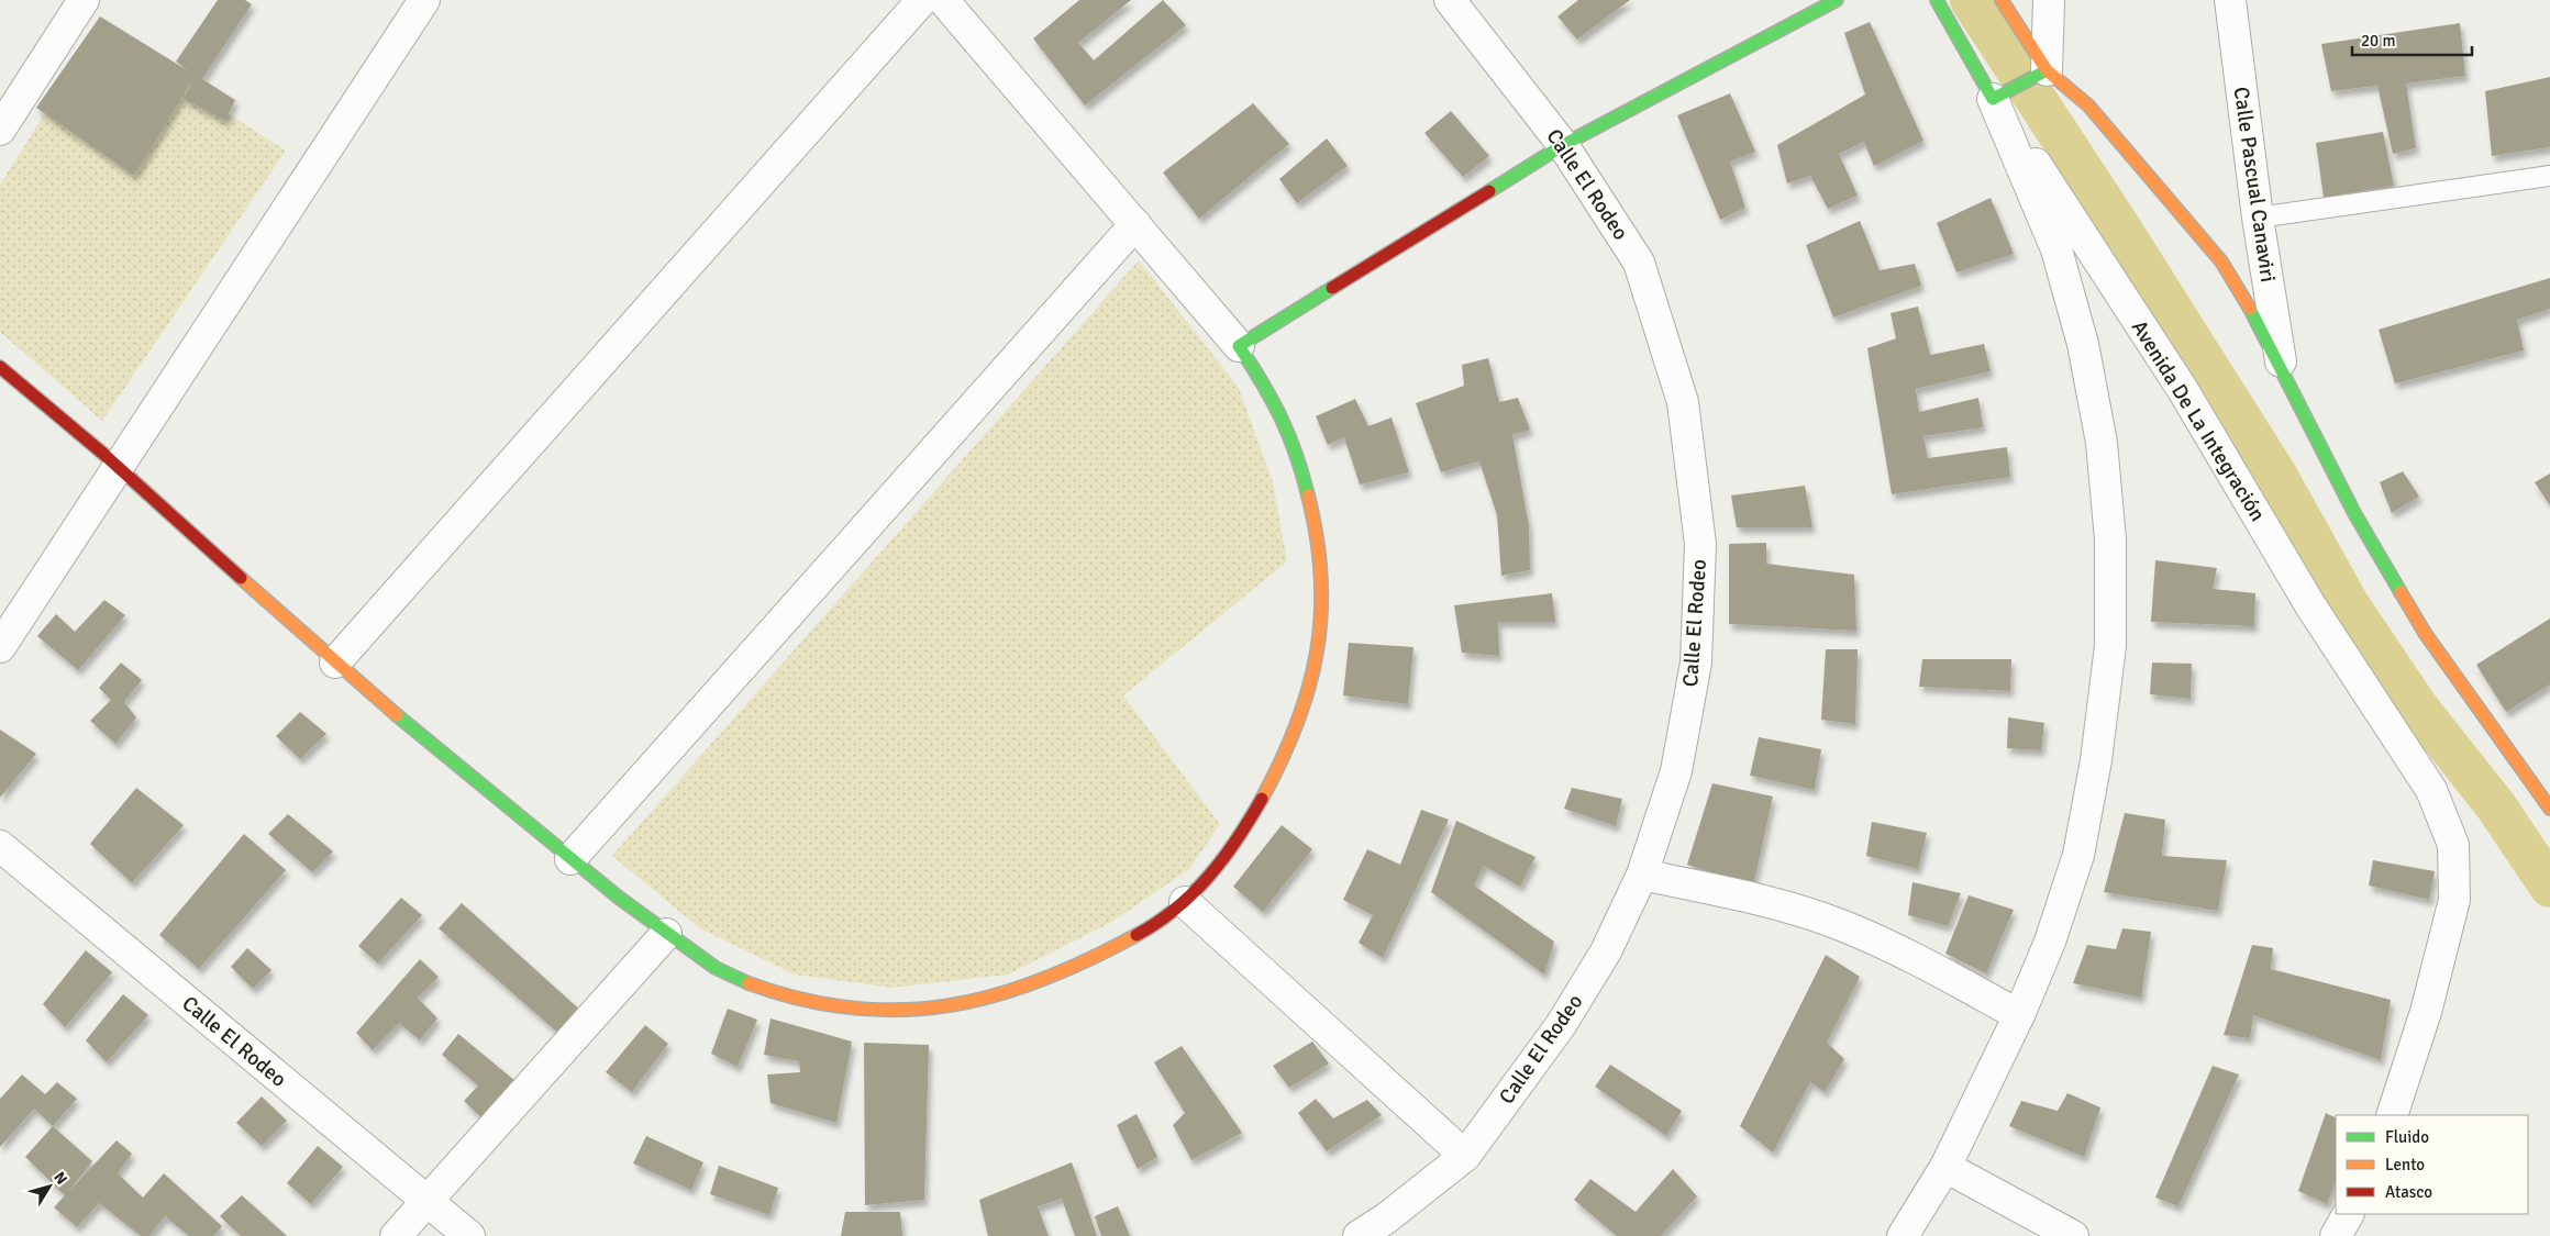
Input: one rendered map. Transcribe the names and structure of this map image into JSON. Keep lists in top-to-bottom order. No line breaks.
{"streets":{"street":["Calle El Rodeo","Calle Pascual Canaviri","Avenida De La Integración"]},"legend":["Fluido","Lento","Atasco"],"scale_bar":"20 m","north":"top right"}
